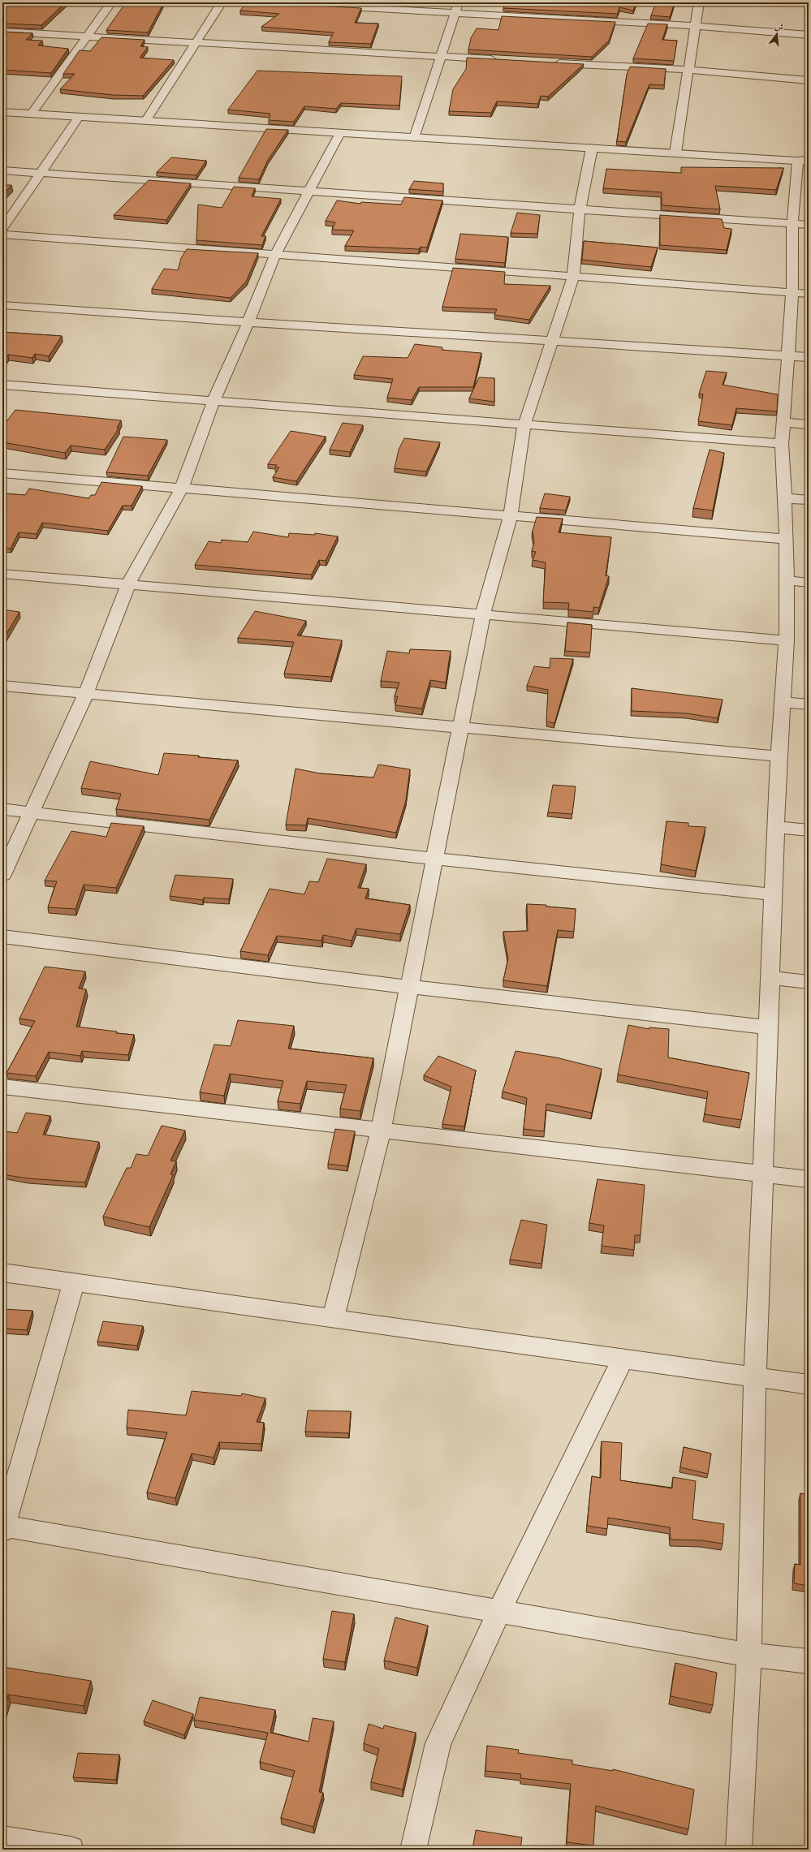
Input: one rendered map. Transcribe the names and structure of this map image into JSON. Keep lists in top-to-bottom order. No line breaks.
{"north":"top"}
